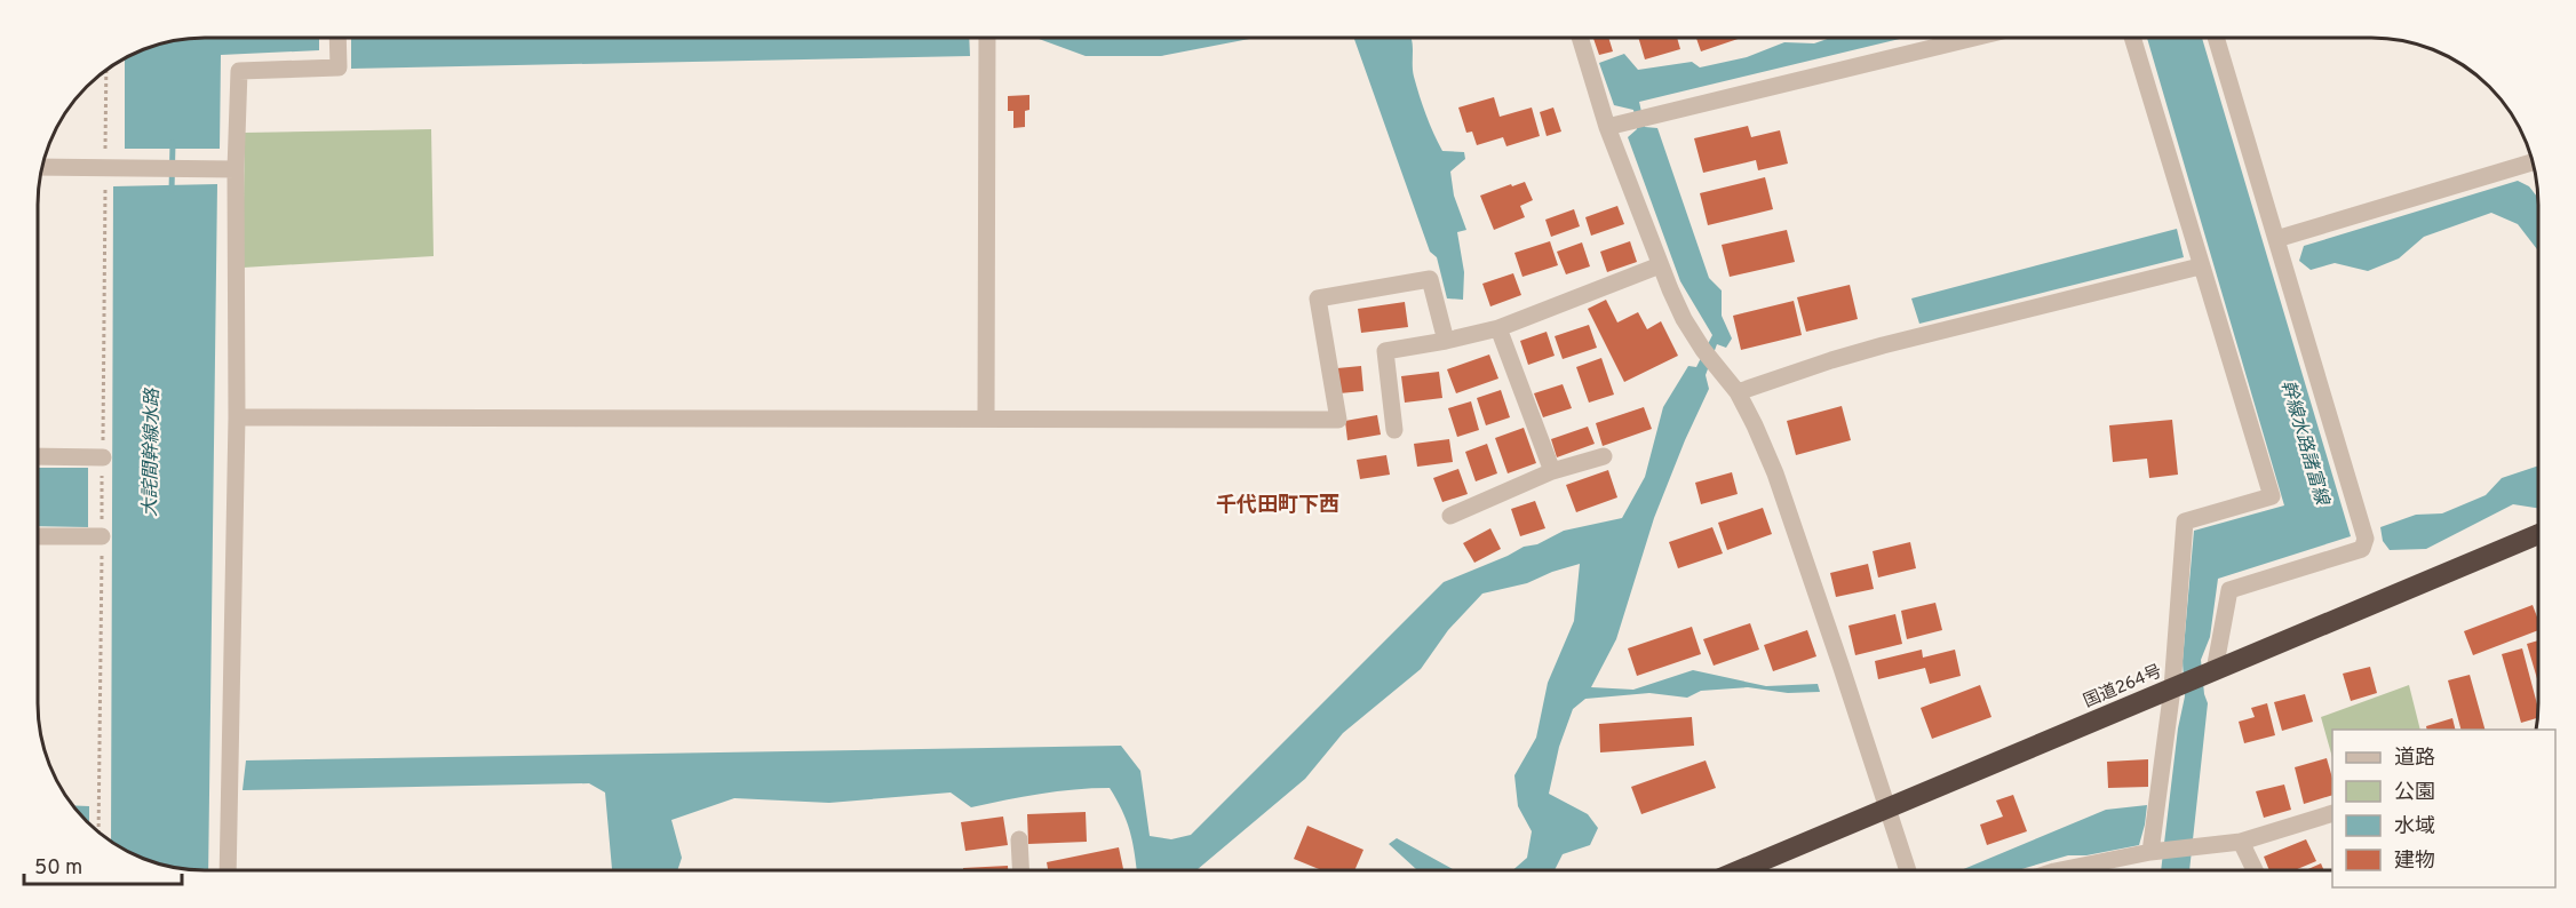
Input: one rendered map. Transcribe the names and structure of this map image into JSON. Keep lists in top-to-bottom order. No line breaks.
{"streets":{"highway":["国道264号"]},"districts":["千代田町下西"],"water":["幹線水路諸富線","大詫間幹線水路"],"legend":["道路","公園","水域","建物"],"scale_bar":"50 m"}
